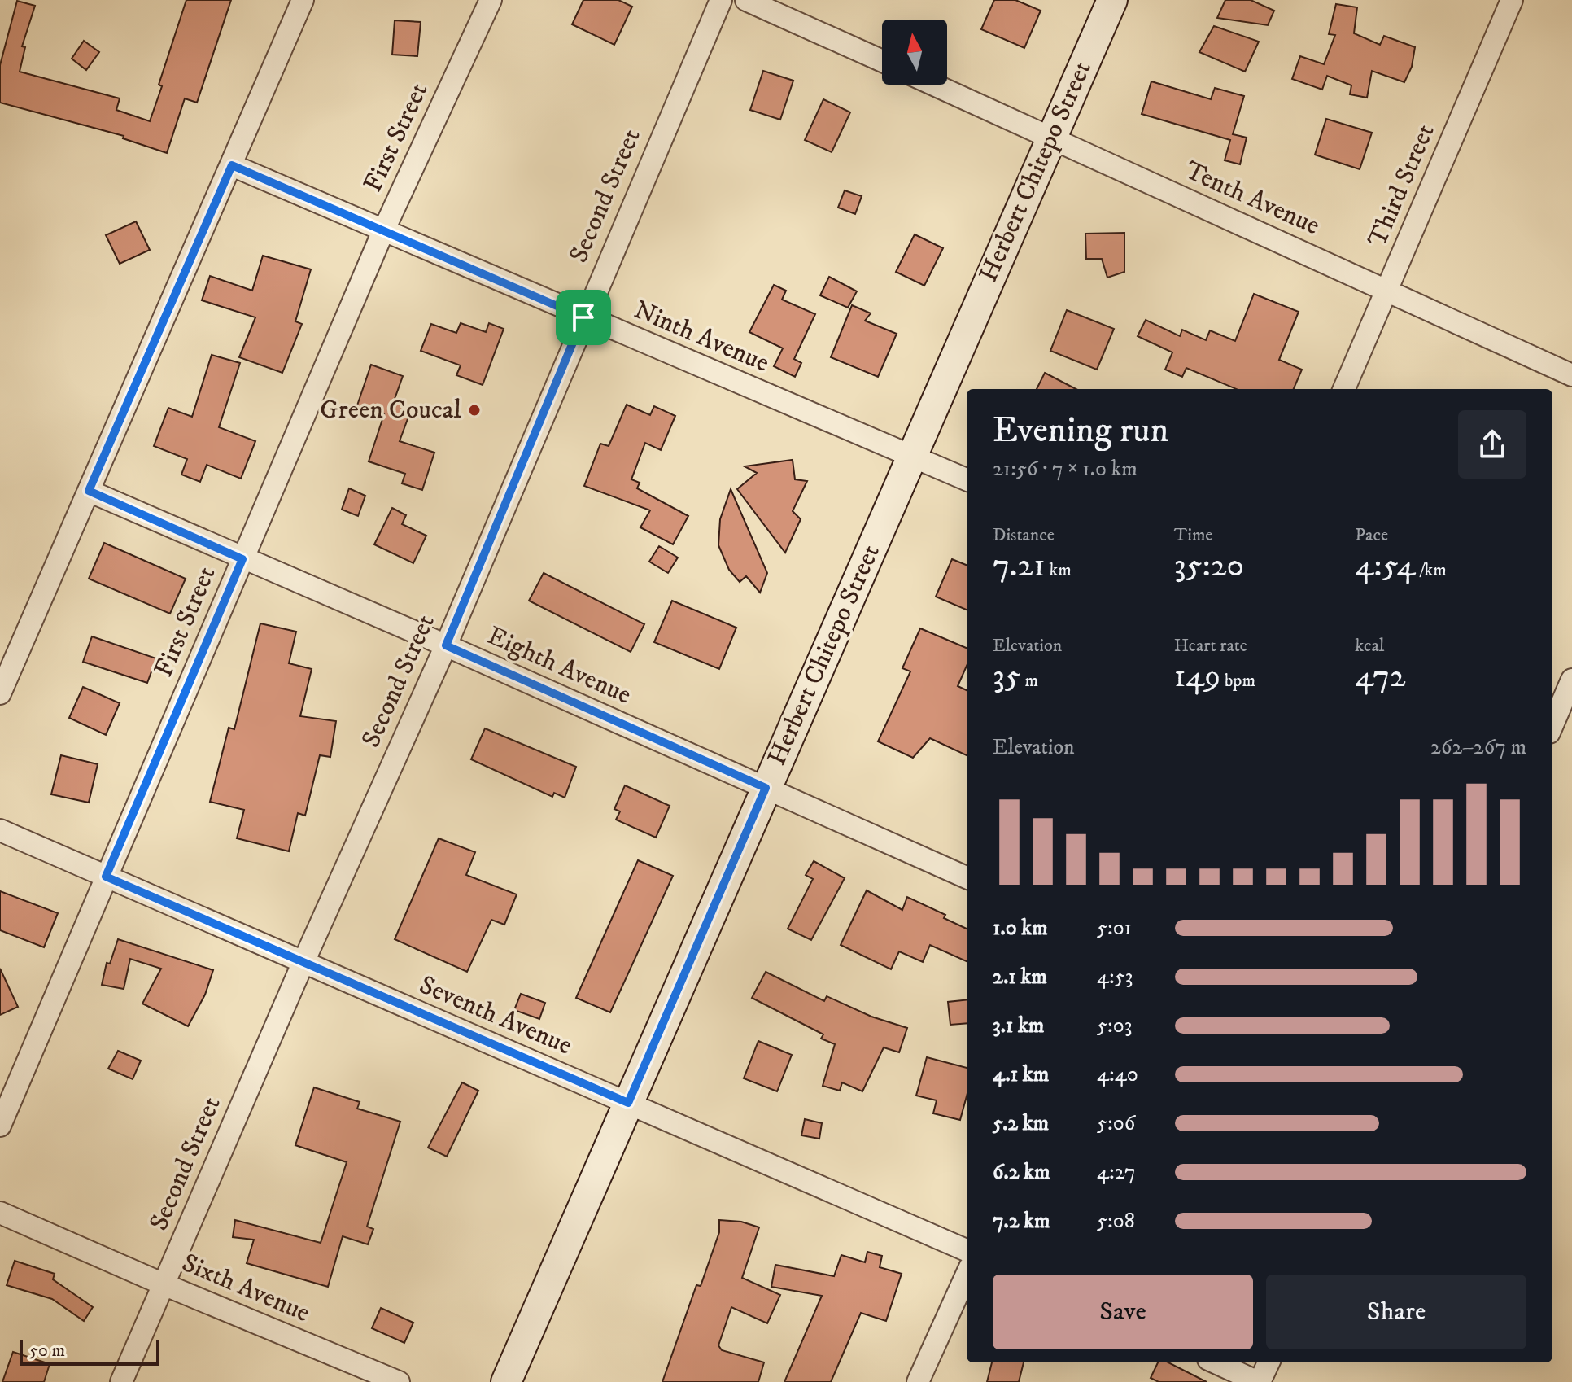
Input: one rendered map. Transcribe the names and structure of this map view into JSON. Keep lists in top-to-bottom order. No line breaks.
{"streets":{"main road":["Herbert Chitepo Street"],"street":["First Street","Third Street","Second Street","Tenth Avenue","Ninth Avenue","Eighth Avenue","Seventh Avenue","Sixth Avenue"]},"crossings":[["First Street","Ninth Avenue"],["First Street","Eighth Avenue"],["First Street","Seventh Avenue"],["Herbert Chitepo Street","Tenth Avenue"],["Herbert Chitepo Street","Ninth Avenue"],["Herbert Chitepo Street","Eighth Avenue"],["Herbert Chitepo Street","Seventh Avenue"],["Third Street","Tenth Avenue"],["Second Street","Ninth Avenue"],["Second Street","Eighth Avenue"],["Second Street","Seventh Avenue"],["Second Street","Sixth Avenue"]],"places":["Green Coucal"],"scale_bar":"50 m","north":"top","page":{"heading":["Evening run","21:56 · 7 × 1.0 km"],"stats":[["Distance","7.21 km"],["Time","35:20"],["Pace","4:54 /km"],["Elevation","35 m"],["Heart rate","149 bpm"],["kcal","472"]],"chart":["Elevation","262–267 m"],"list":[{"name":"1.0 km","note":"5:01"},{"name":"2.1 km","note":"4:53"},{"name":"3.1 km","note":"5:03"},{"name":"4.1 km","note":"4:40"},{"name":"5.2 km","note":"5:06"},{"name":"6.2 km","note":"4:27"},{"name":"7.2 km","note":"5:08"}],"buttons":["Save","Share"],"scale":"50 m"}}
